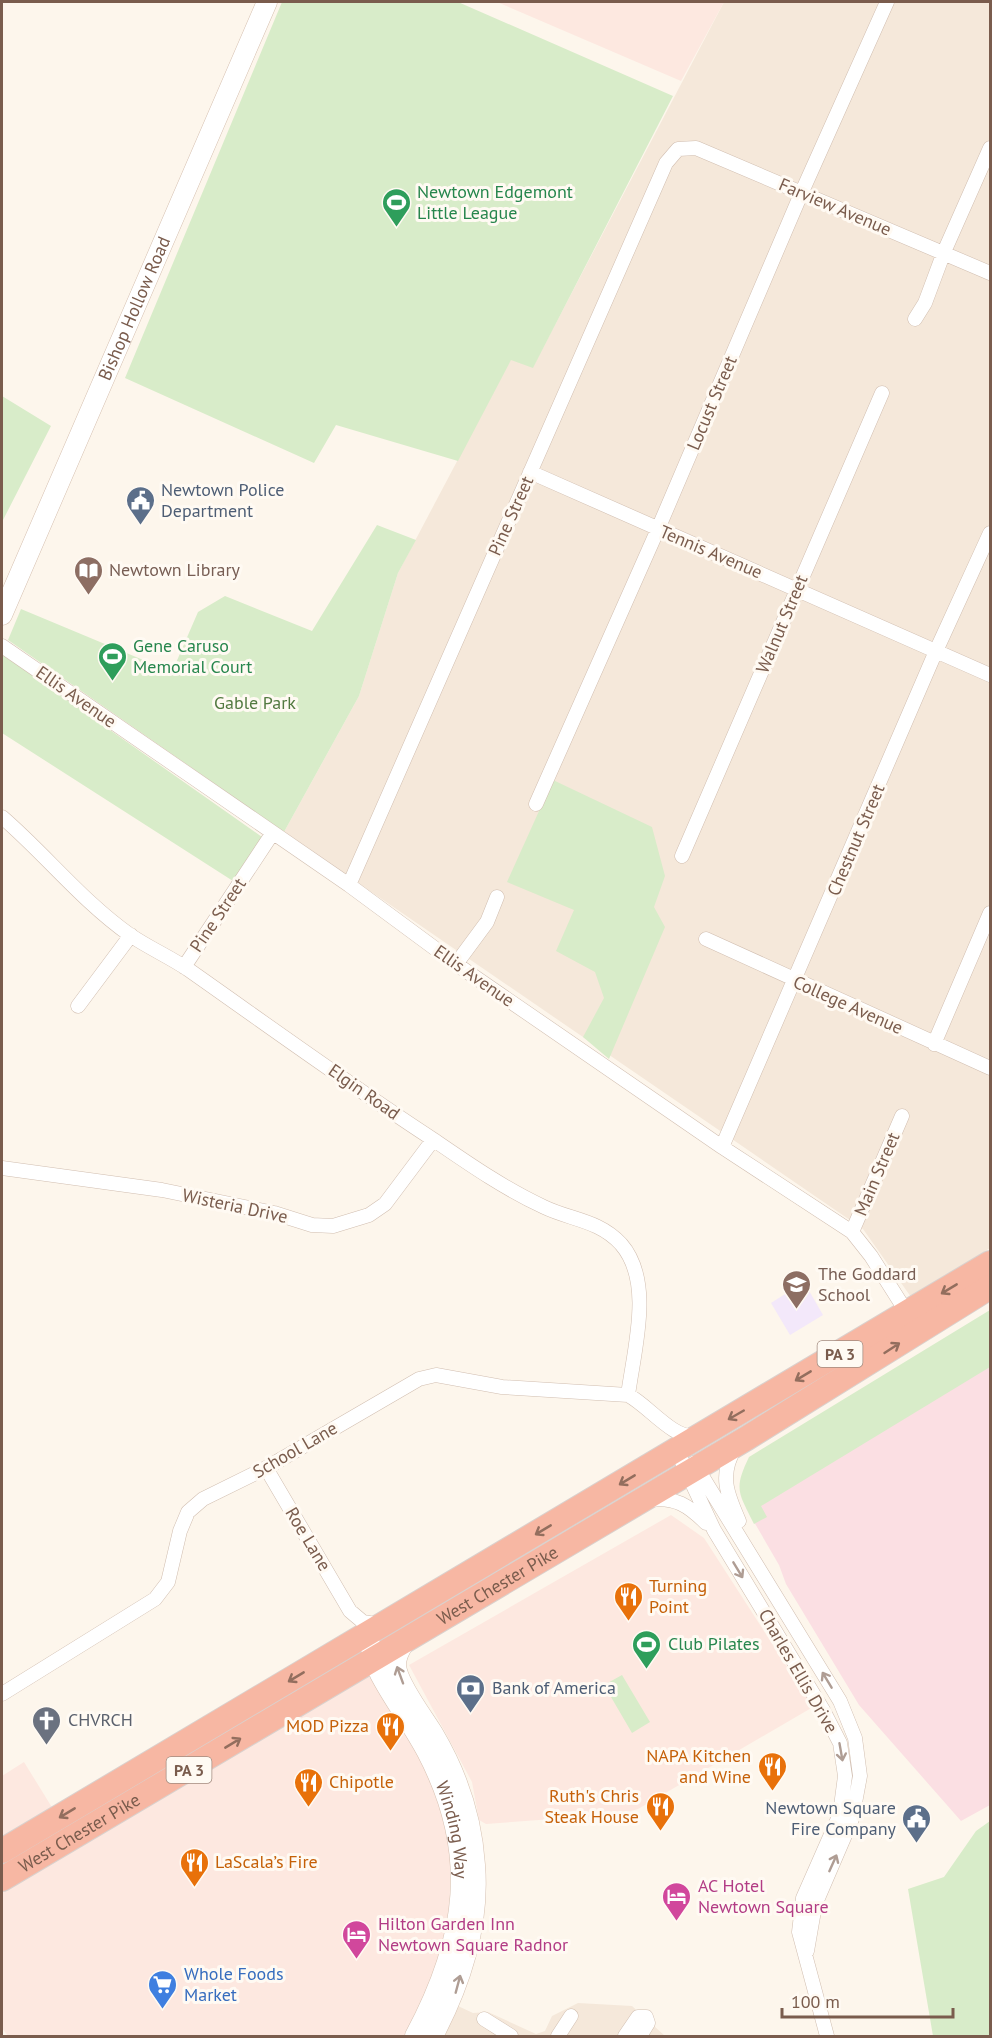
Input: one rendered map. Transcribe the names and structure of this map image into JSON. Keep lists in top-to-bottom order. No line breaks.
{"streets":{"highway":["PA 3","West Chester Pike"],"main road":["Bishop Hollow Road","Winding Way"],"street":["Farview Avenue","Locust Street","Pine Street","Tennis Avenue","Walnut Street","Ellis Avenue","Chestnut Street","College Avenue","Elgin Road","Main Street","Wisteria Drive","School Lane","Roe Lane","Charles Ellis Drive"]},"crossings":[["Farview Avenue","Locust Street"],["Farview Avenue","Pine Street"],["Locust Street","Tennis Avenue"],["Pine Street","Tennis Avenue"],["Pine Street","Ellis Avenue"],["Pine Street","Elgin Road"],["Tennis Avenue","Walnut Street"],["Tennis Avenue","Chestnut Street"],["Ellis Avenue","Chestnut Street"],["Ellis Avenue","Main Street"],["Ellis Avenue","West Chester Pike"],["Chestnut Street","College Avenue"],["Elgin Road","Wisteria Drive"],["Elgin Road","School Lane"],["School Lane","Roe Lane"],["West Chester Pike","Charles Ellis Drive"],["West Chester Pike","Winding Way"]],"parks":["Gable Park"],"places":{"sports":["Newtown Edgemont Little League","Gene Caruso Memorial Court","Club Pilates"],"public building":["Newtown Police Department","Newtown Square Fire Company"],"library":["Newtown Library"],"school or university":["The Goddard School"],"restaurant":["Turning Point","MOD Pizza","NAPA Kitchen and Wine","Chipotle","Ruth's Chris Steak House","LaScala’s Fire"],"bank":["Bank of America"],"church":["CHVRCH"],"hotel":["AC Hotel Newtown Square","Hilton Garden Inn Newtown Square Radnor"],"supermarket":["Whole Foods Market"]},"scale_bar":"100 m"}
